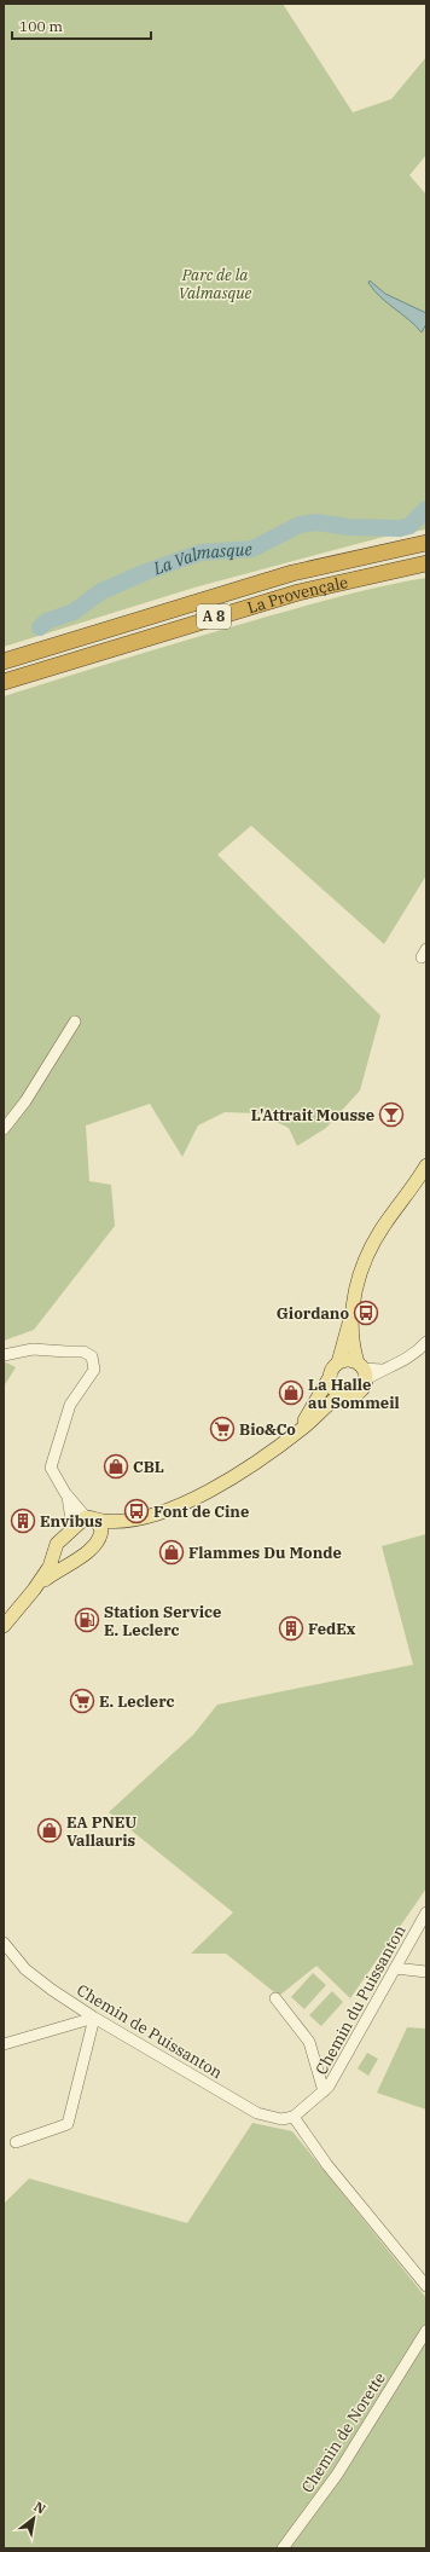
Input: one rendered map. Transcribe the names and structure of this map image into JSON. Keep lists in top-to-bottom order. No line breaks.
{"streets":{"highway":["La Provençale","A 8"],"street":["Chemin du Puissanton","Chemin de Puissanton","Chemin de Norette"]},"crossings":[["Chemin du Puissanton","Chemin de Puissanton"]],"water":["La Valmasque"],"parks":["Parc de la Valmasque"],"places":{"bar":["L'Attrait Mousse"],"bus stop":["Giordano","Font de Cine"],"shop":["La Halle au Sommeil","CBL","Flammes Du Monde","EA PNEU Vallauris"],"supermarket":["Bio&Co","E. Leclerc"],"building":["Envibus","FedEx"],"fuel station":["Station Service E. Leclerc"]},"scale_bar":"100 m","north":"top right"}
